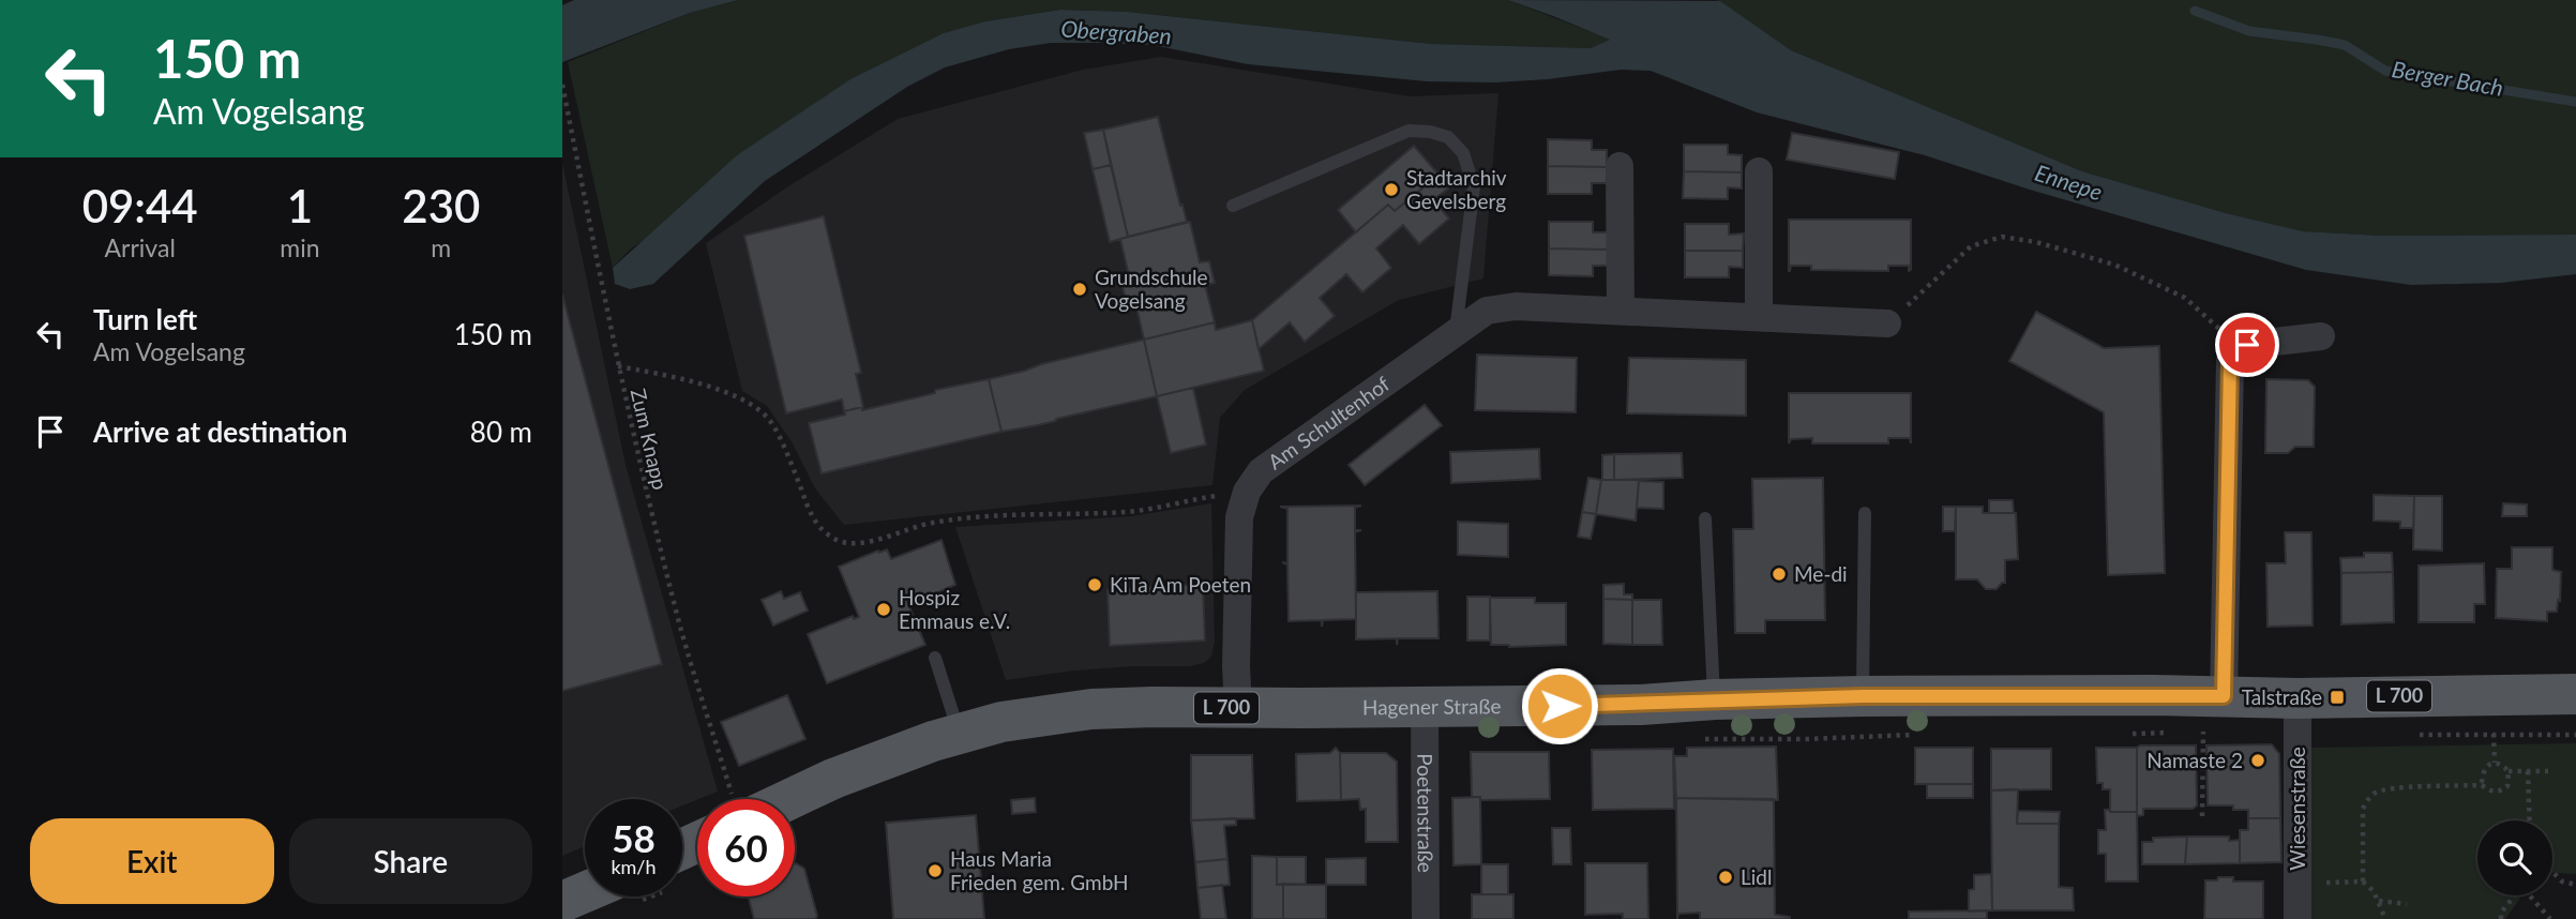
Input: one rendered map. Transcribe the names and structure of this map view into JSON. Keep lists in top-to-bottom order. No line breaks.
{"streets":{"main road":["L 700","Hagener Straße"],"street":["Am Schultenhof","Wiesenstraße","Poetenstraße"],"path":["Zum Knapp"]},"crossings":[["Am Schultenhof","Hagener Straße"],["Hagener Straße","Wiesenstraße"],["Hagener Straße","Poetenstraße"]],"water":["Obergraben","Berger Bach","Ennepe"],"places":{"other":["Stadtarchiv Gevelsberg","Grundschule Vogelsang","Me-di","KiTa Am Poeten","Hospiz Emmaus e.V.","Namaste 2","Haus Maria Frieden gem. GmbH","Lidl"],"transit":["Talstraße"]},"page":{"turn":["150 m","Am Vogelsang"],"eta":["09:44","Arrival","1","min","230","m"],"list":[{"name":"Turn left","note":"Am Vogelsang","value":"150 m"},{"name":"Arrive at destination","value":"80 m"}],"speed":"58 km/h","limit":"60","buttons":["Exit","Share"]}}
